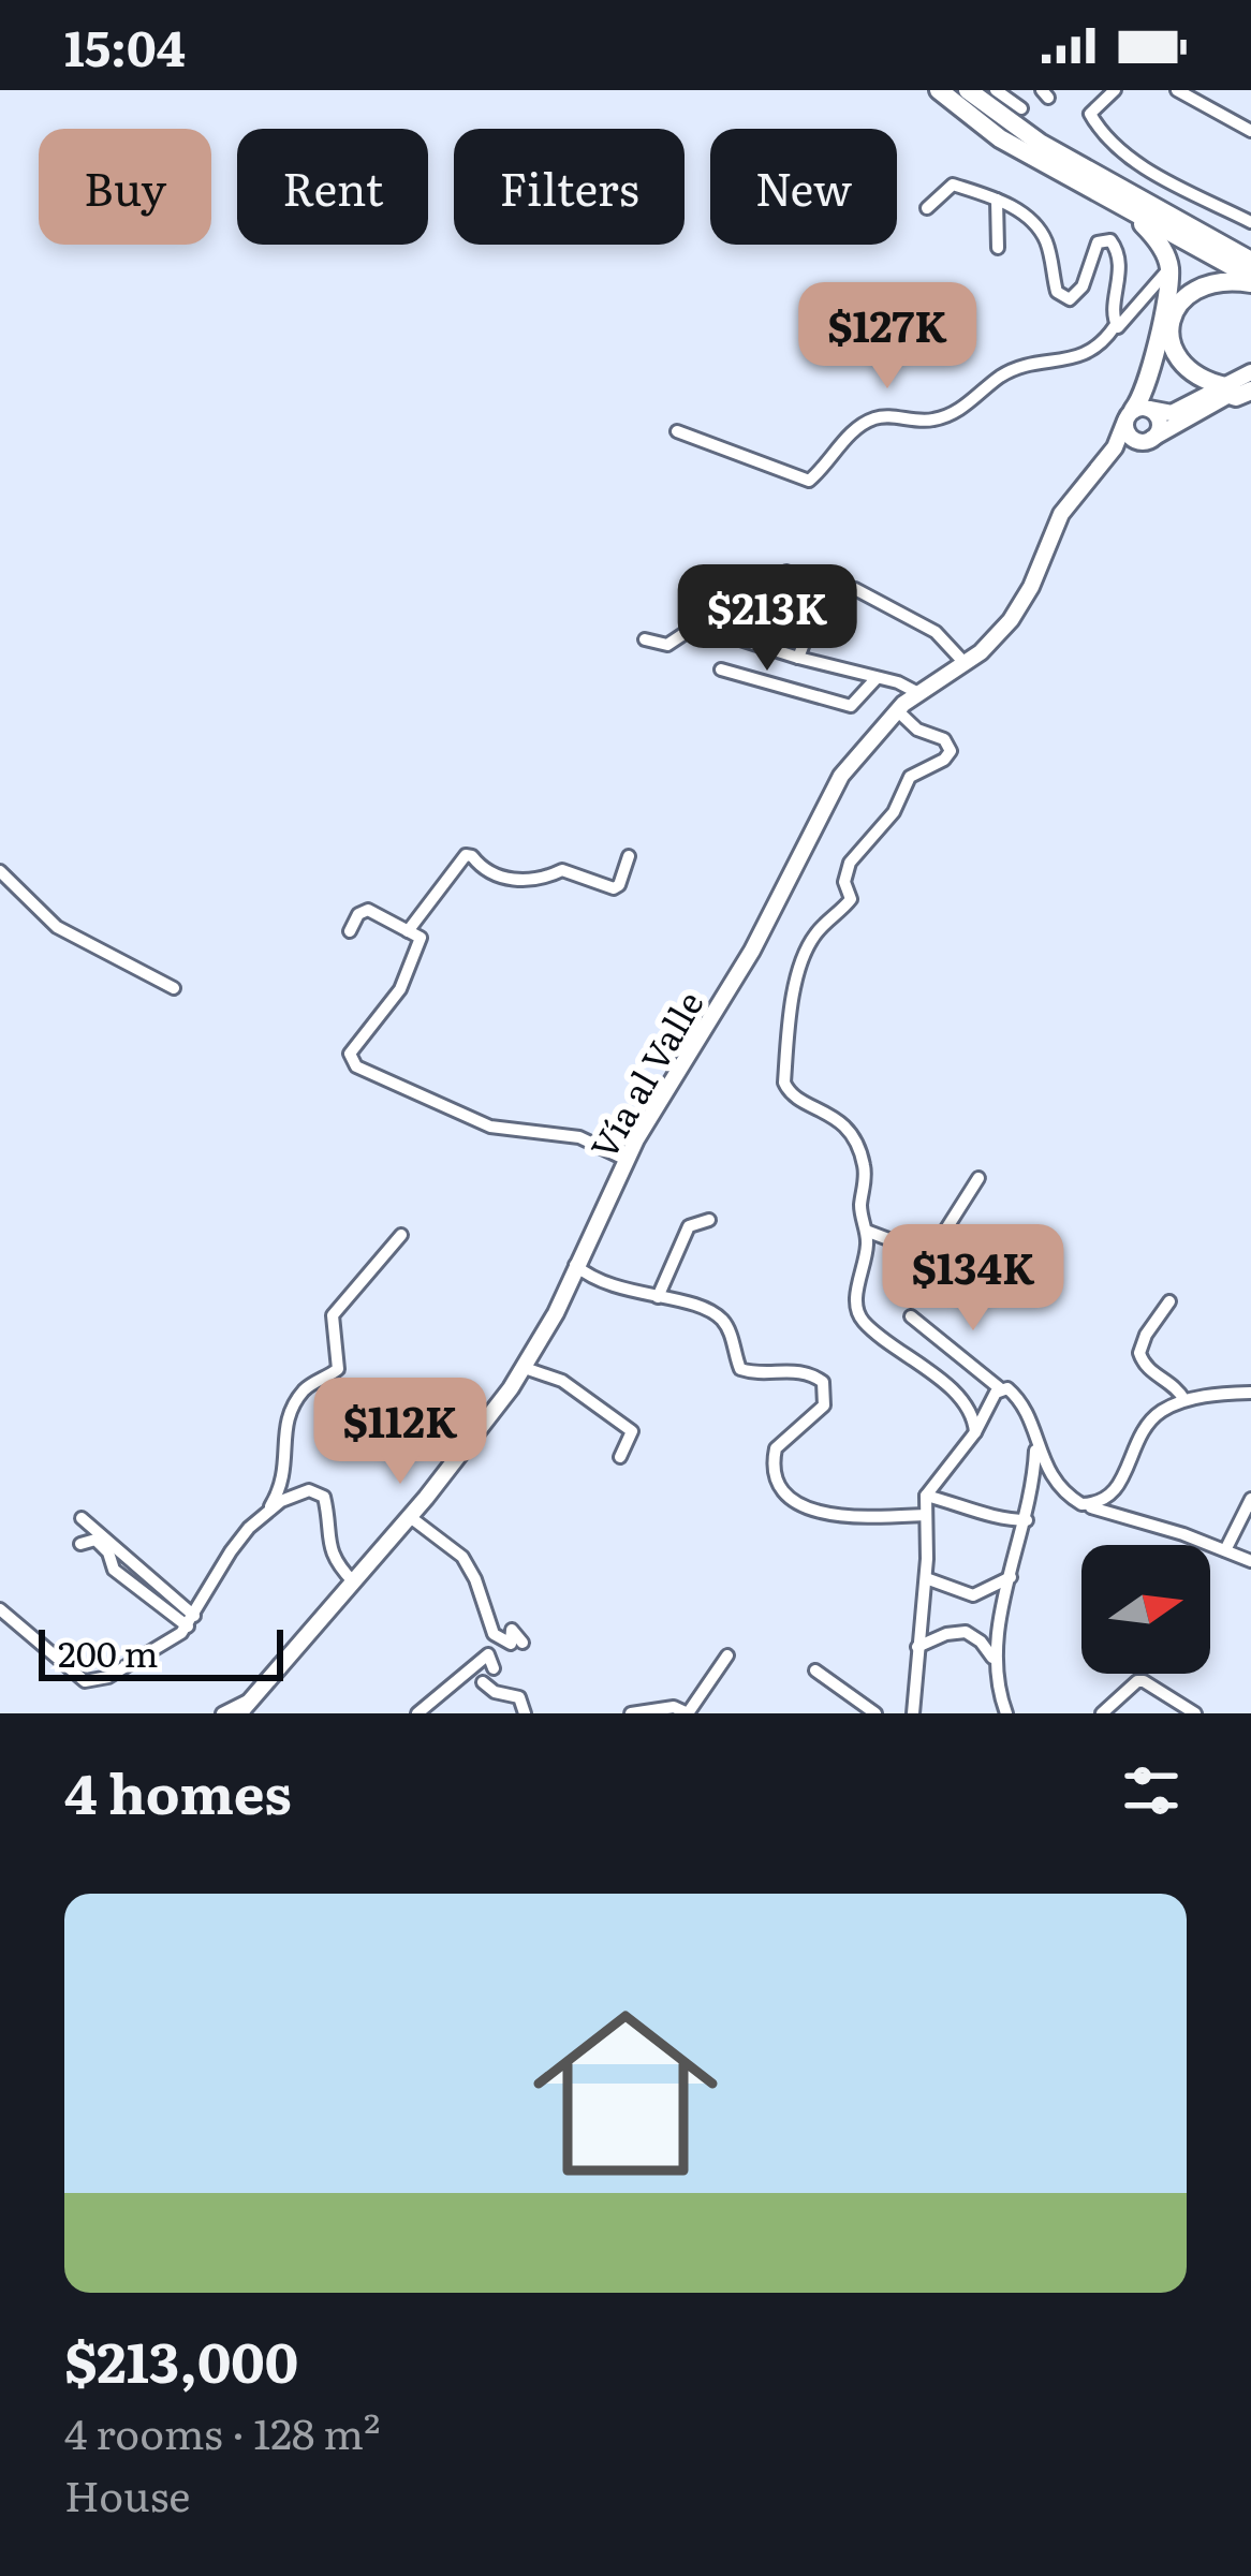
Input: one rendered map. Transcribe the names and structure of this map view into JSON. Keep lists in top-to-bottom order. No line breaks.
{"streets":{"main road":["Vía al Valle"]},"scale_bar":"200 m","north":"right","page":{"status":"15:04","chip":["Buy","Rent","Filters","New"],"price":["$127K","$213K","$134K","$112K"],"scale":"200 m","heading":"4 homes","list":[{"name":"$213,000","note":"4 rooms · 128 m² · House"}]}}
